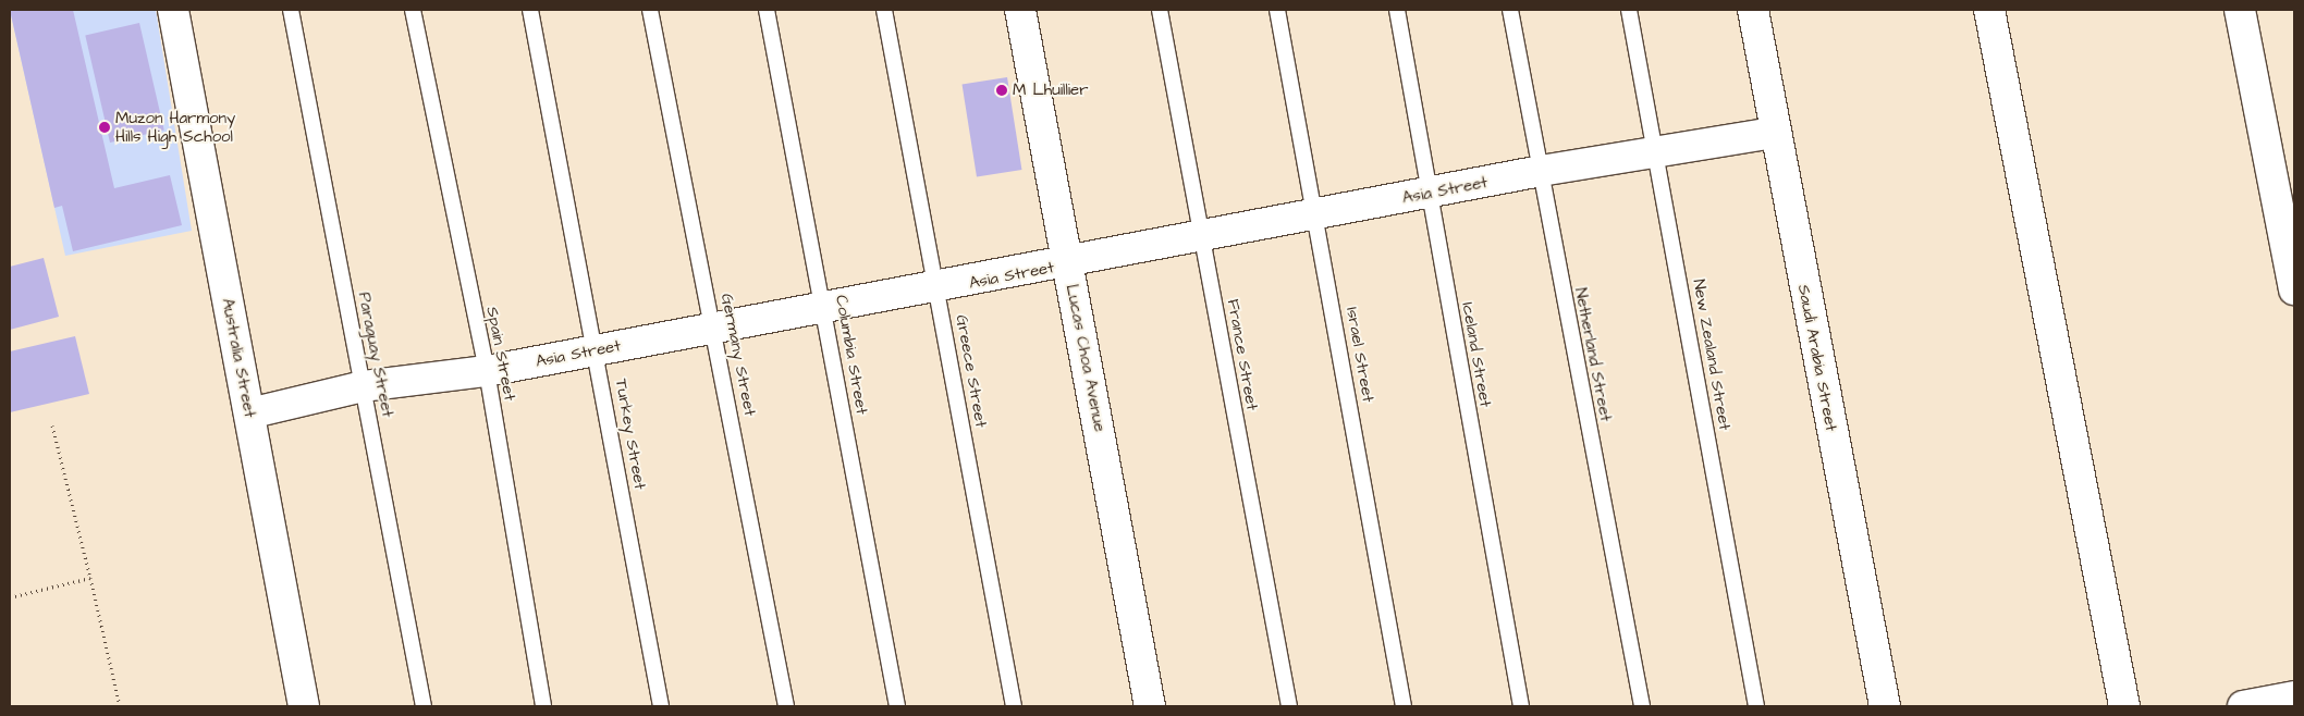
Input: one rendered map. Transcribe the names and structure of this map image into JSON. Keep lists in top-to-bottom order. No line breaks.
{"streets":{"street":["Asia Street","Australia Street","Lucas Choa Avenue","Saudi Arabia Street"],"lane":["Spain Street","Paraguay Street","Germany Street","Columbia Street","France Street","Israel Street","Iceland Street","Netherland Street","New Zealand Street","Greece Street","Turkey Street"]},"crossings":[["Asia Street","Spain Street"],["Asia Street","Paraguay Street"],["Asia Street","Germany Street"],["Asia Street","Columbia Street"],["Asia Street","France Street"],["Asia Street","Israel Street"],["Asia Street","Iceland Street"],["Asia Street","Netherland Street"],["Asia Street","New Zealand Street"],["Asia Street","Australia Street"],["Asia Street","Lucas Choa Avenue"],["Asia Street","Saudi Arabia Street"],["Asia Street","Greece Street"],["Asia Street","Turkey Street"]],"places":["M Lhuillier","Muzon Harmony Hills High School"]}
